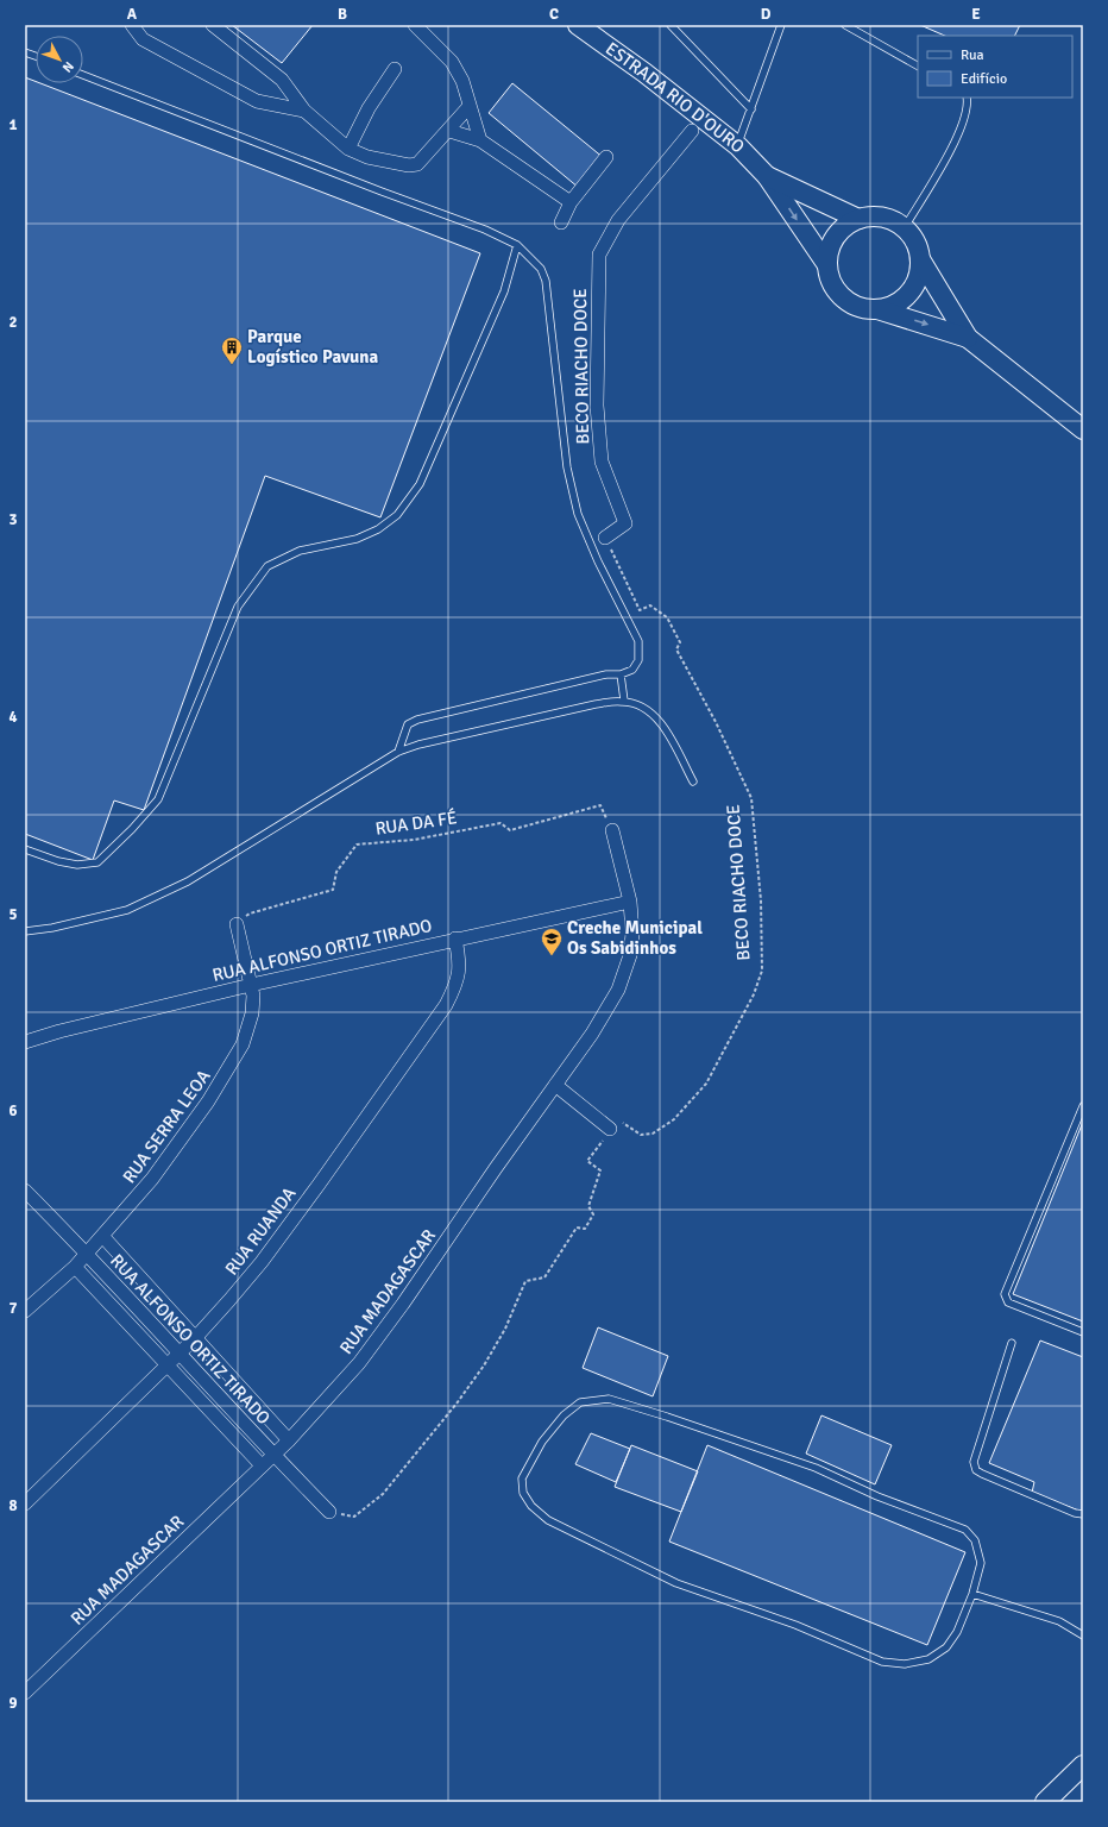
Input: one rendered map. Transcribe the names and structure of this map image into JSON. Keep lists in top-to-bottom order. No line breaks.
{"streets":{"street":["ESTRADA RIO D'OURO","BECO RIACHO DOCE","RUA ALFONSO ORTIZ TIRADO","RUA SERRA LEOA","RUA RUANDA","RUA MADAGASCAR"],"path":["RUA DA FÉ"]},"crossings":[["RUA DA FÉ","RUA SERRA LEOA"],["RUA DA FÉ","RUA MADAGASCAR"],["RUA ALFONSO ORTIZ TIRADO","RUA SERRA LEOA"],["RUA ALFONSO ORTIZ TIRADO","RUA RUANDA"],["RUA ALFONSO ORTIZ TIRADO","RUA MADAGASCAR"]],"places":{"building":["Parque Logístico Pavuna"],"school or university":["Creche Municipal Os Sabidinhos"]},"legend":["Rua","Edifício"],"north":"bottom right","grid":{"columns":["A","B","C","D","E"],"rows":["1","2","3","4","5","6","7","8","9"]}}
